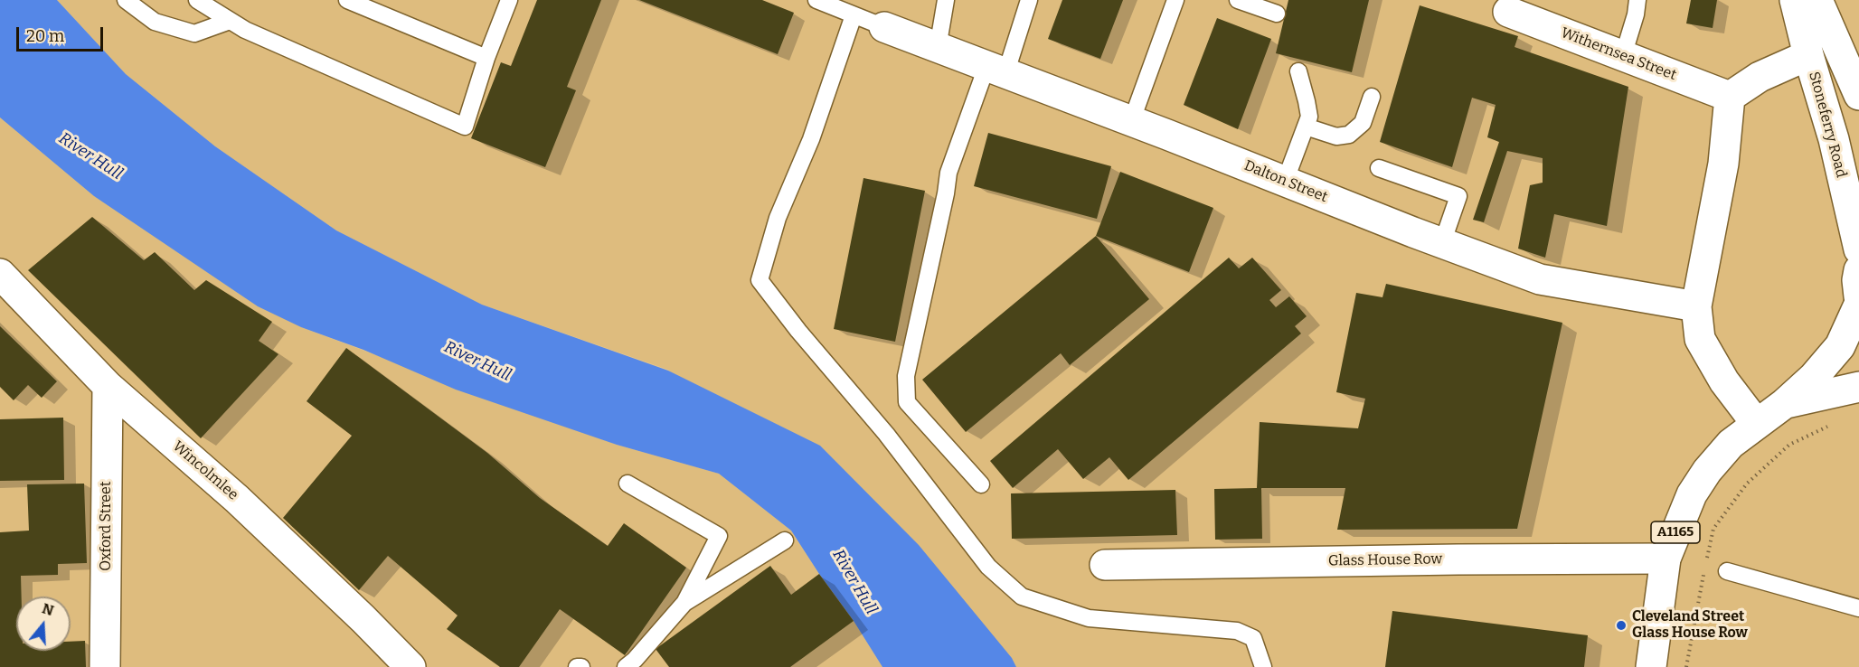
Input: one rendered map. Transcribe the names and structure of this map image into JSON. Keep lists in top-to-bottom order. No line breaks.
{"streets":{"main road":["Withernsea Street","Stoneferry Road","Dalton Street","Wincolmlee","Oxford Street","A1165","Glass House Row"]},"crossings":[["Wincolmlee","Oxford Street"],["A1165","Glass House Row"]],"water":["River Hull"],"places":["Cleveland Street Glass House Row"],"scale_bar":"20 m","north":"top"}
